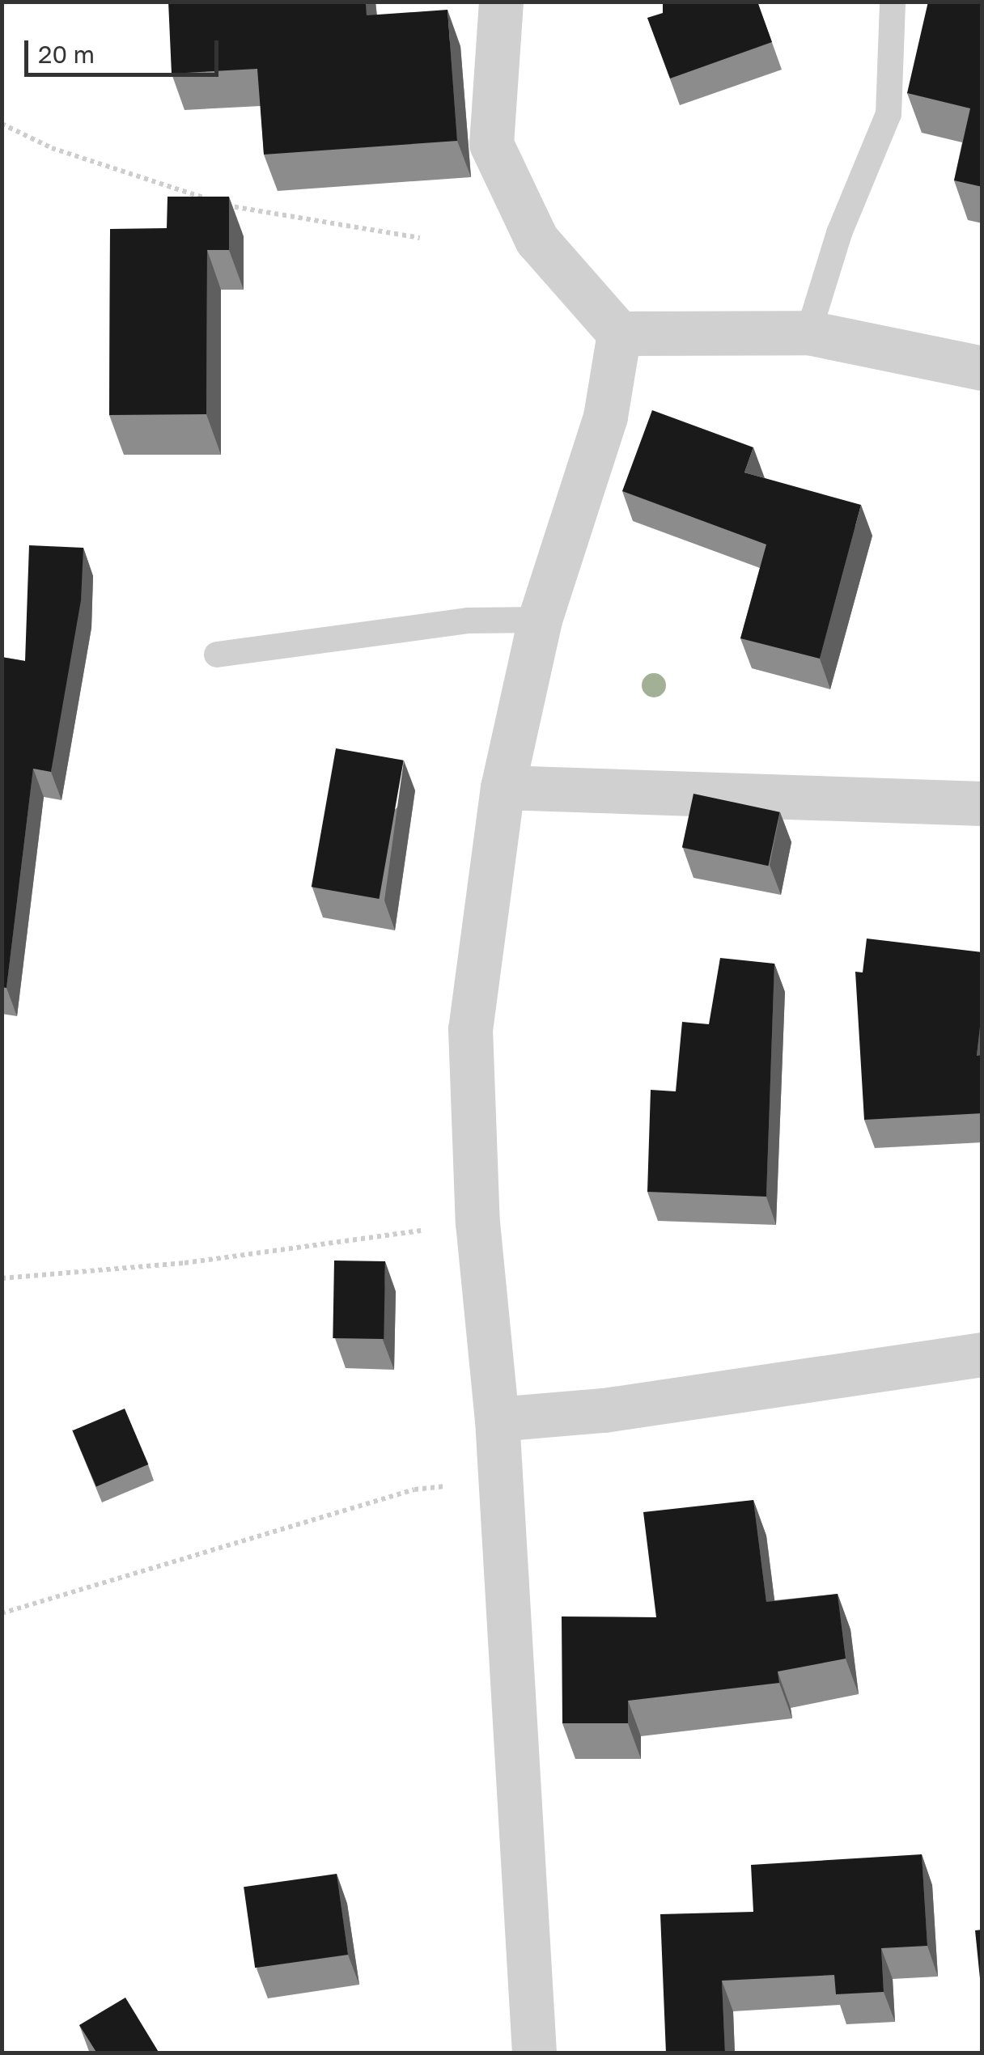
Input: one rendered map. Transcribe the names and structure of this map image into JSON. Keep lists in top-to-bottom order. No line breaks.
{"scale_bar":"20 m"}
